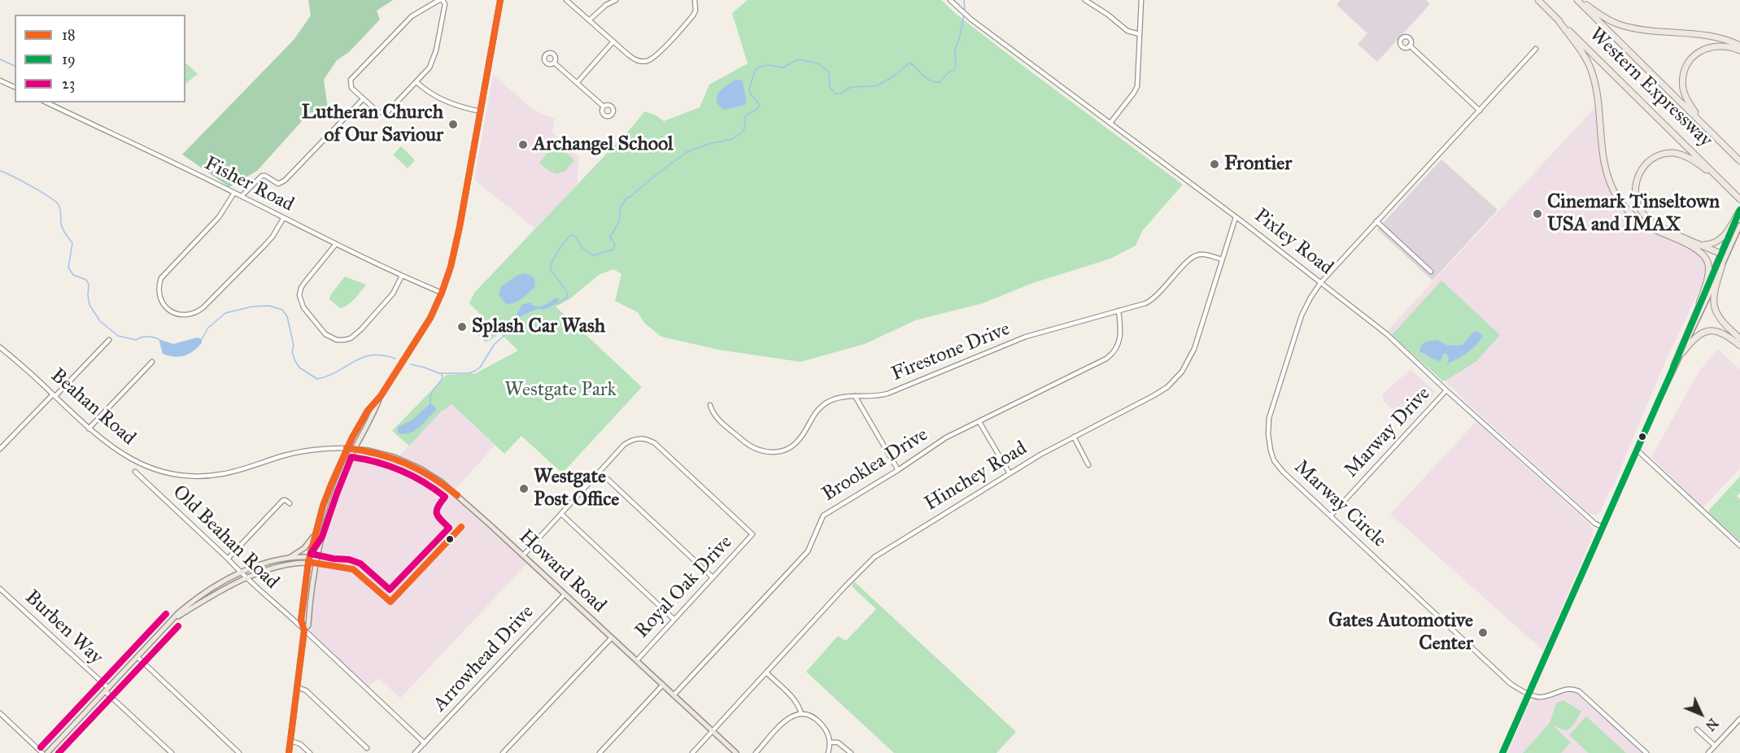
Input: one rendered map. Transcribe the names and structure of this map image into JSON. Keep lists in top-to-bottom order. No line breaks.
{"streets":{"highway":["Western Expressway"],"main road":["Howard Road"],"street":["Fisher Road","Pixley Road","Firestone Drive","Beahan Road","Marway Drive","Brooklea Drive","Hinchey Road","Marway Circle","Old Beahan Road","Royal Oak Drive","Burben Way","Arrowhead Drive"]},"crossings":[["Pixley Road","Marway Drive"],["Pixley Road","Hinchey Road"],["Pixley Road","Marway Circle"],["Firestone Drive","Brooklea Drive"],["Firestone Drive","Hinchey Road"],["Beahan Road","Howard Road"],["Marway Drive","Marway Circle"],["Brooklea Drive","Howard Road"],["Hinchey Road","Howard Road"],["Old Beahan Road","Arrowhead Drive"],["Howard Road","Royal Oak Drive"],["Howard Road","Arrowhead Drive"]],"parks":["Westgate Park"],"places":["Lutheran Church of Our Saviour","Archangel School","Frontier","Cinemark Tinseltown USA and IMAX","Splash Car Wash","Westgate Post Office","Gates Automotive Center"],"lines":["transit line 18","transit line 19","transit line 23"],"legend":["18","19","23"],"north":"bottom right"}
